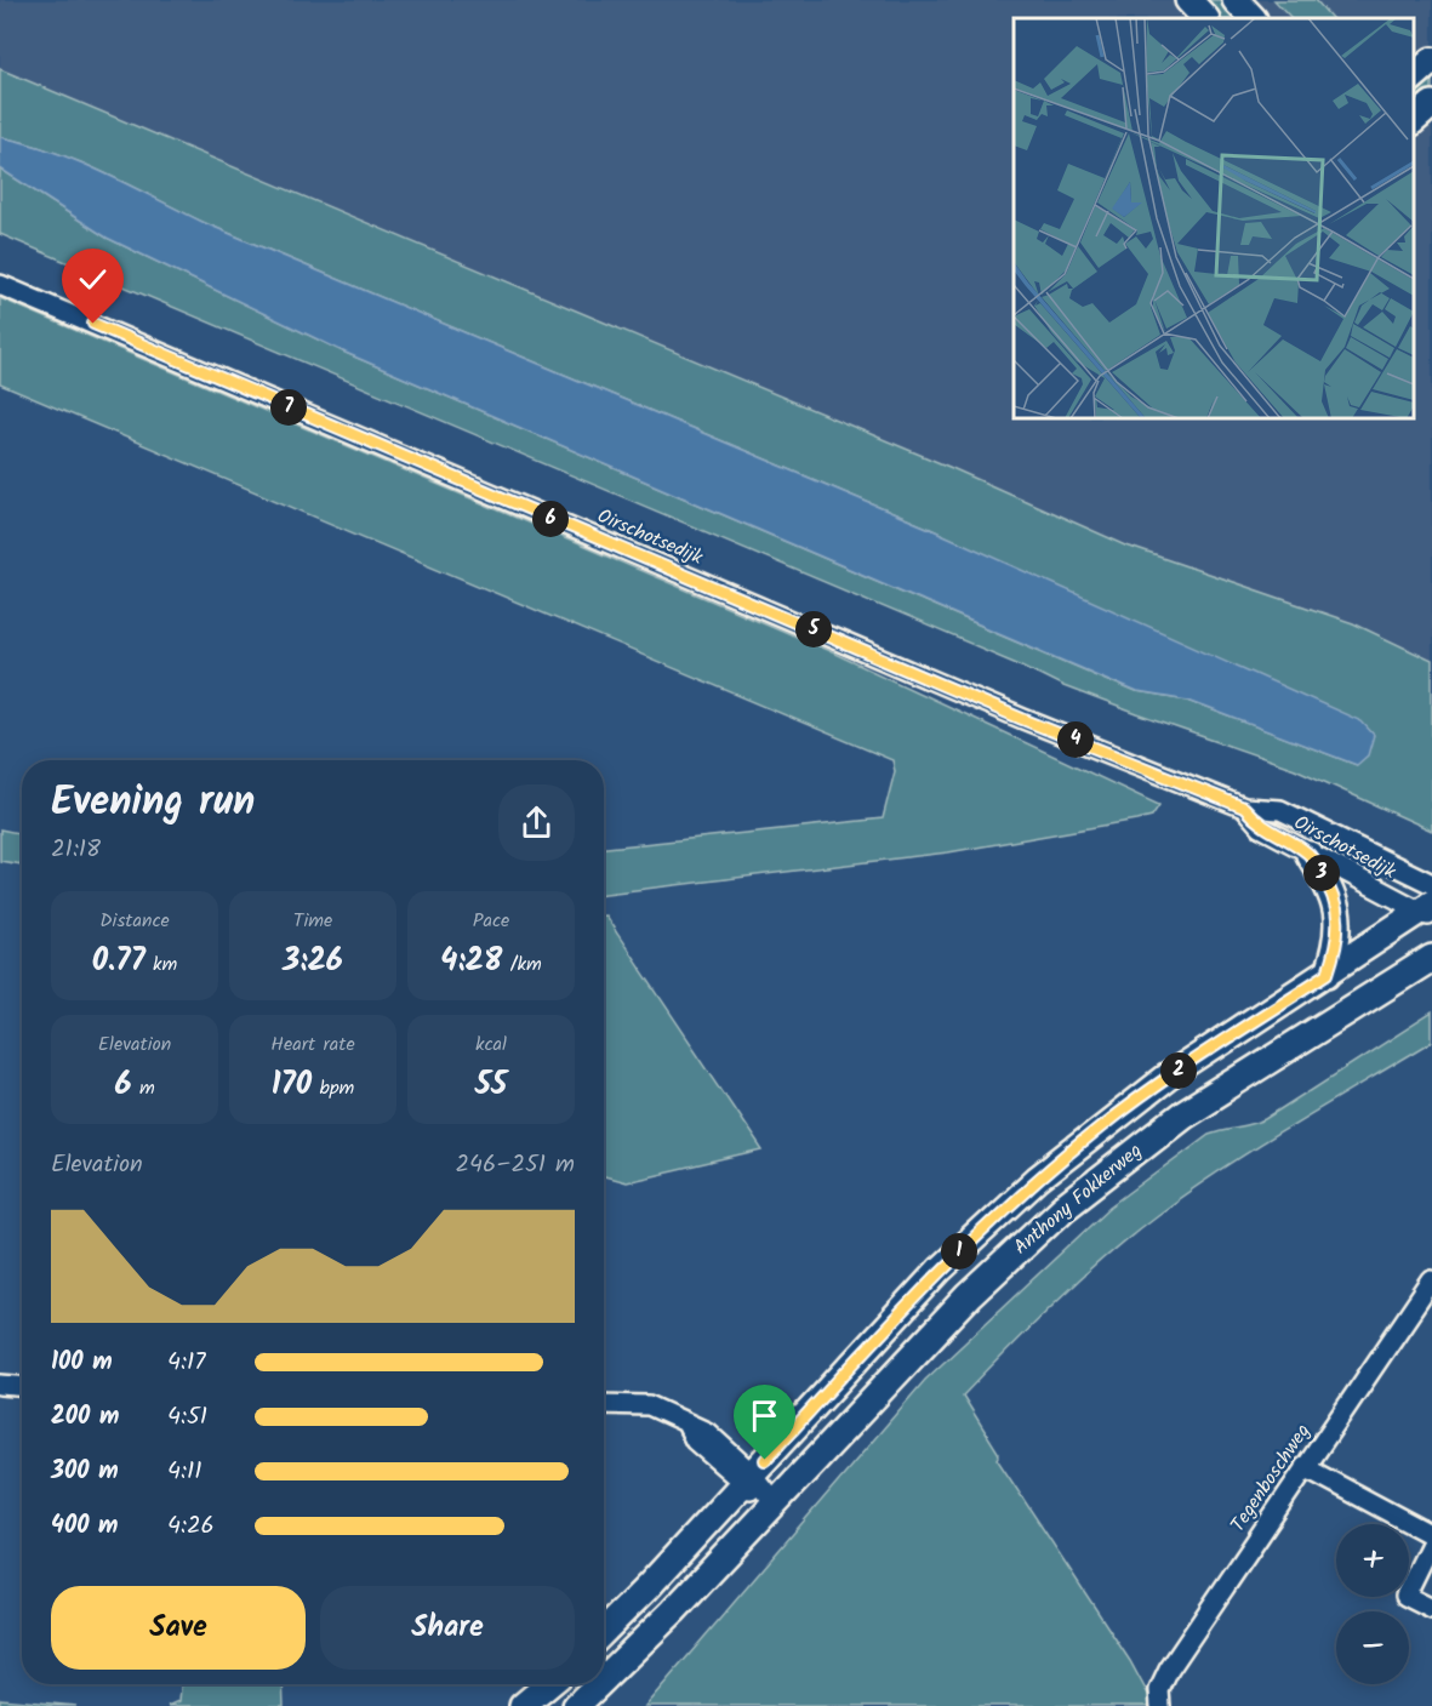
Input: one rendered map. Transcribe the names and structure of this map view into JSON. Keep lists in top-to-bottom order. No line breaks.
{"streets":{"main road":["Anthony Fokkerweg"],"street":["Oirschotsedijk","Tegenboschweg"]},"crossings":[["Oirschotsedijk","Anthony Fokkerweg"]],"page":{"pins":["7","6","5","4","3","2","1"],"heading":["Evening run","21:18"],"stats":[["Distance","0.77 km"],["Time","3:26"],["Pace","4:28 /km"],["Elevation","6 m"],["Heart rate","170 bpm"],["kcal","55"]],"chart":["Elevation","246–251 m"],"list":[{"name":"100 m","note":"4:17"},{"name":"200 m","note":"4:51"},{"name":"300 m","note":"4:11"},{"name":"400 m","note":"4:26"}],"map_buttons":["+","−"],"buttons":["Save","Share"]}}
